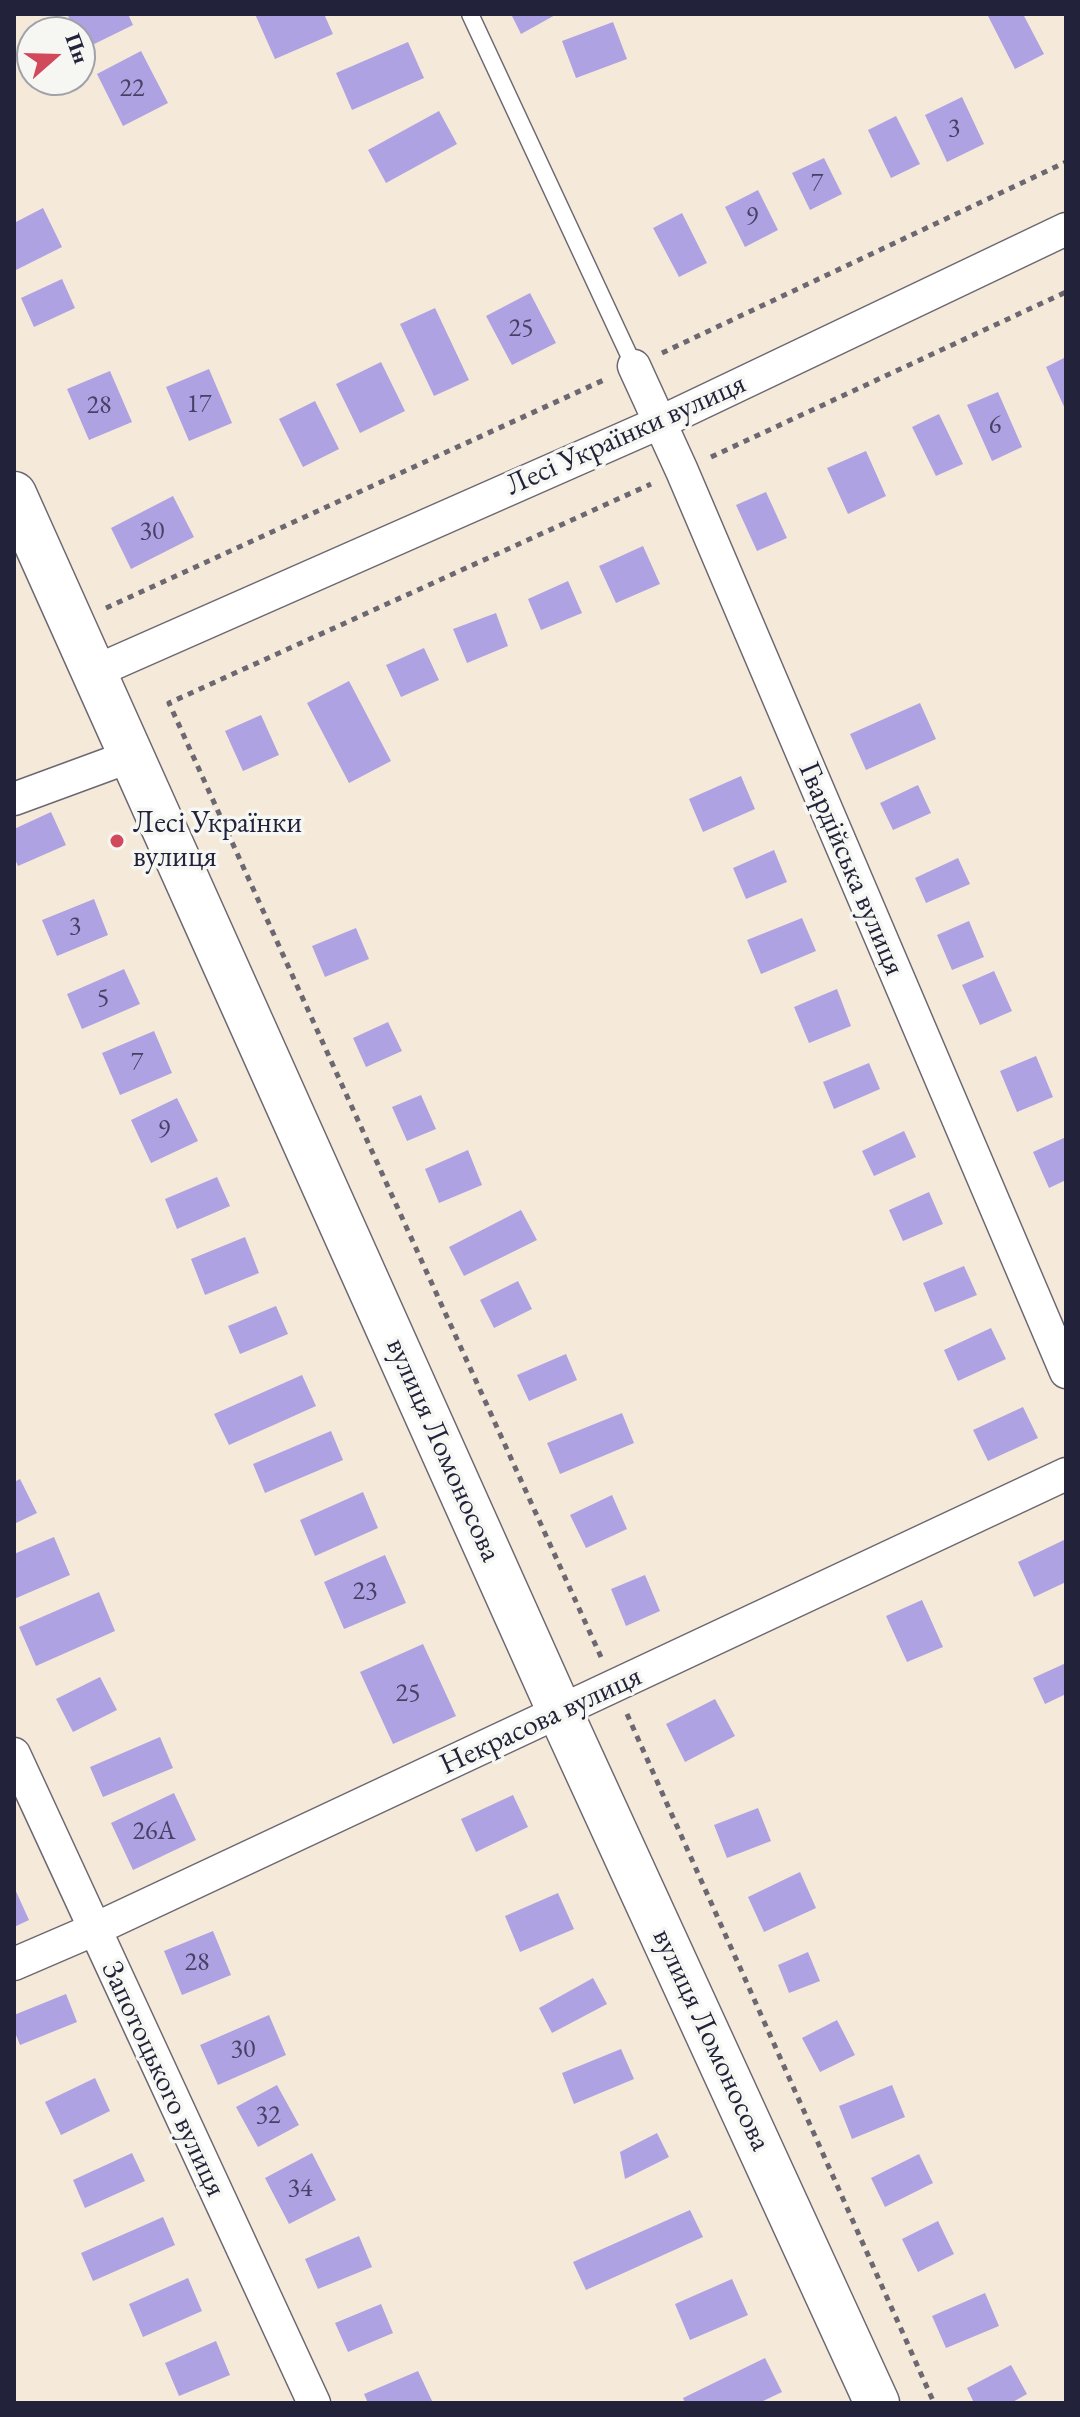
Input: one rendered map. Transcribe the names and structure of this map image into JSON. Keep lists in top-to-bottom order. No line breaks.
{"streets":{"main road":["вулиця Ломоносова"],"street":["Лесі Українки вулиця","Гвардійська вулиця","Некрасова вулиця","Запотоцького вулиця"]},"crossings":[["Лесі Українки вулиця","Гвардійська вулиця"],["Лесі Українки вулиця","вулиця Ломоносова"],["вулиця Ломоносова","Некрасова вулиця"],["Некрасова вулиця","Запотоцького вулиця"]],"places":["Лесі Українки вулиця"],"house_numbers":["22","3","7","9","25","17","28","6","30","3","5","7","9","23","25","26А","28","30","32","34"],"north":"right"}
